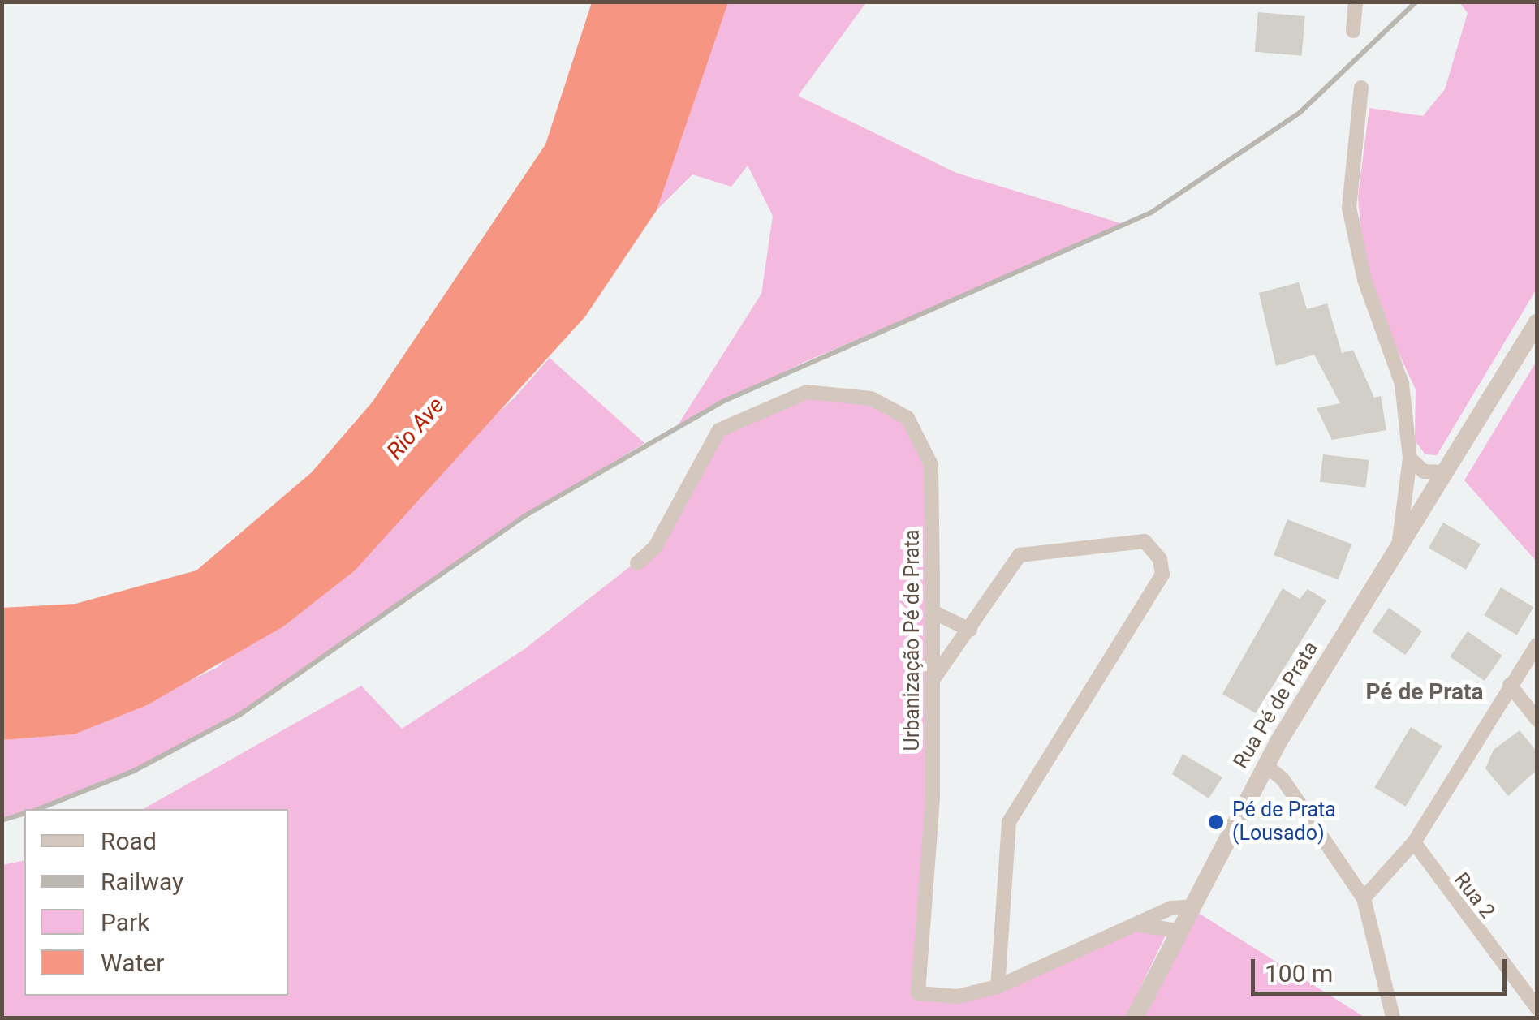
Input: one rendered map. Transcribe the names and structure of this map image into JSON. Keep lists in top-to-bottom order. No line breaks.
{"streets":{"street":["Urbanização Pé de Prata","Rua Pé de Prata","Rua 2"]},"crossings":[["Urbanização Pé de Prata","Rua Pé de Prata"]],"districts":["Pé de Prata"],"water":["Rio Ave"],"places":["Pé de Prata (Lousado)"],"legend":["Road","Railway","Park","Water"],"scale_bar":"100 m"}
